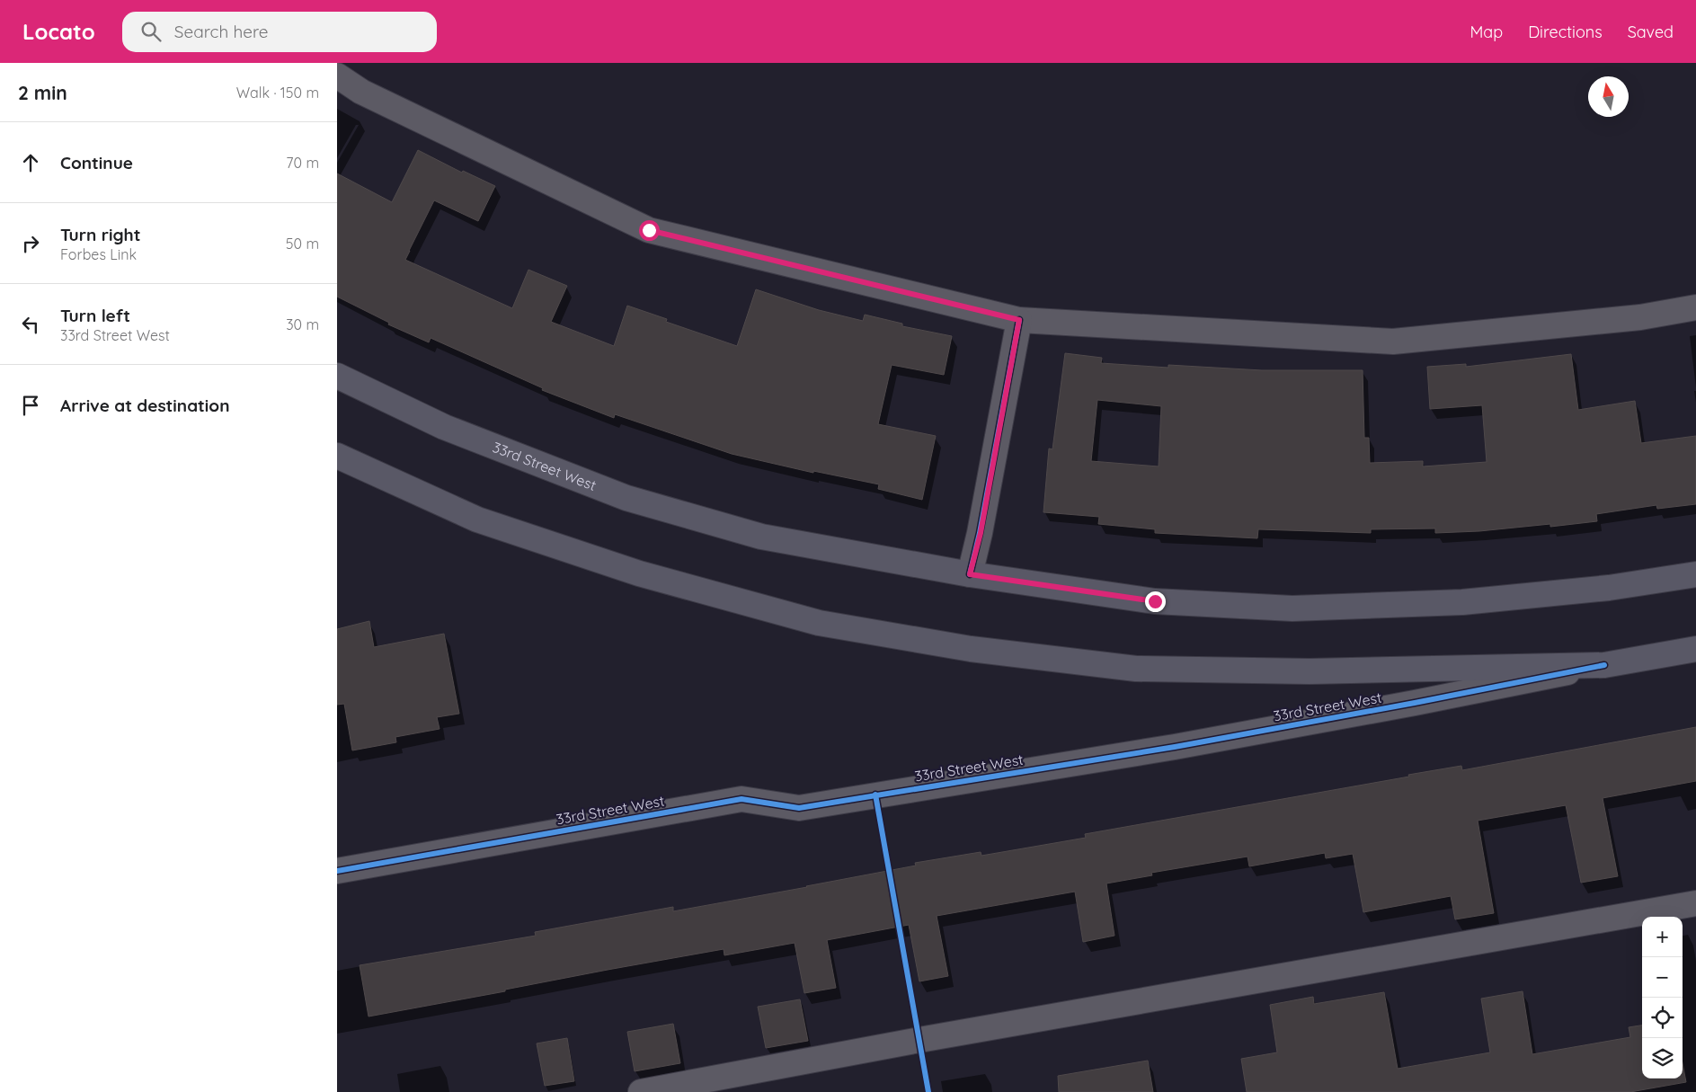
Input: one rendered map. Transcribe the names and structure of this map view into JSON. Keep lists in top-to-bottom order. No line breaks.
{"streets":{"main road":["33rd Street West"]},"north":"top","page":{"header":"Locato","search":"Search here","nav":["Map","Directions","Saved"],"heading":["2 min","Walk · 150 m"],"list":[["Continue","70 m"],["Turn right","Forbes Link","50 m"],["Turn left","33rd Street West","30 m"],"Arrive at destination"],"map_buttons":["+","−"]}}
